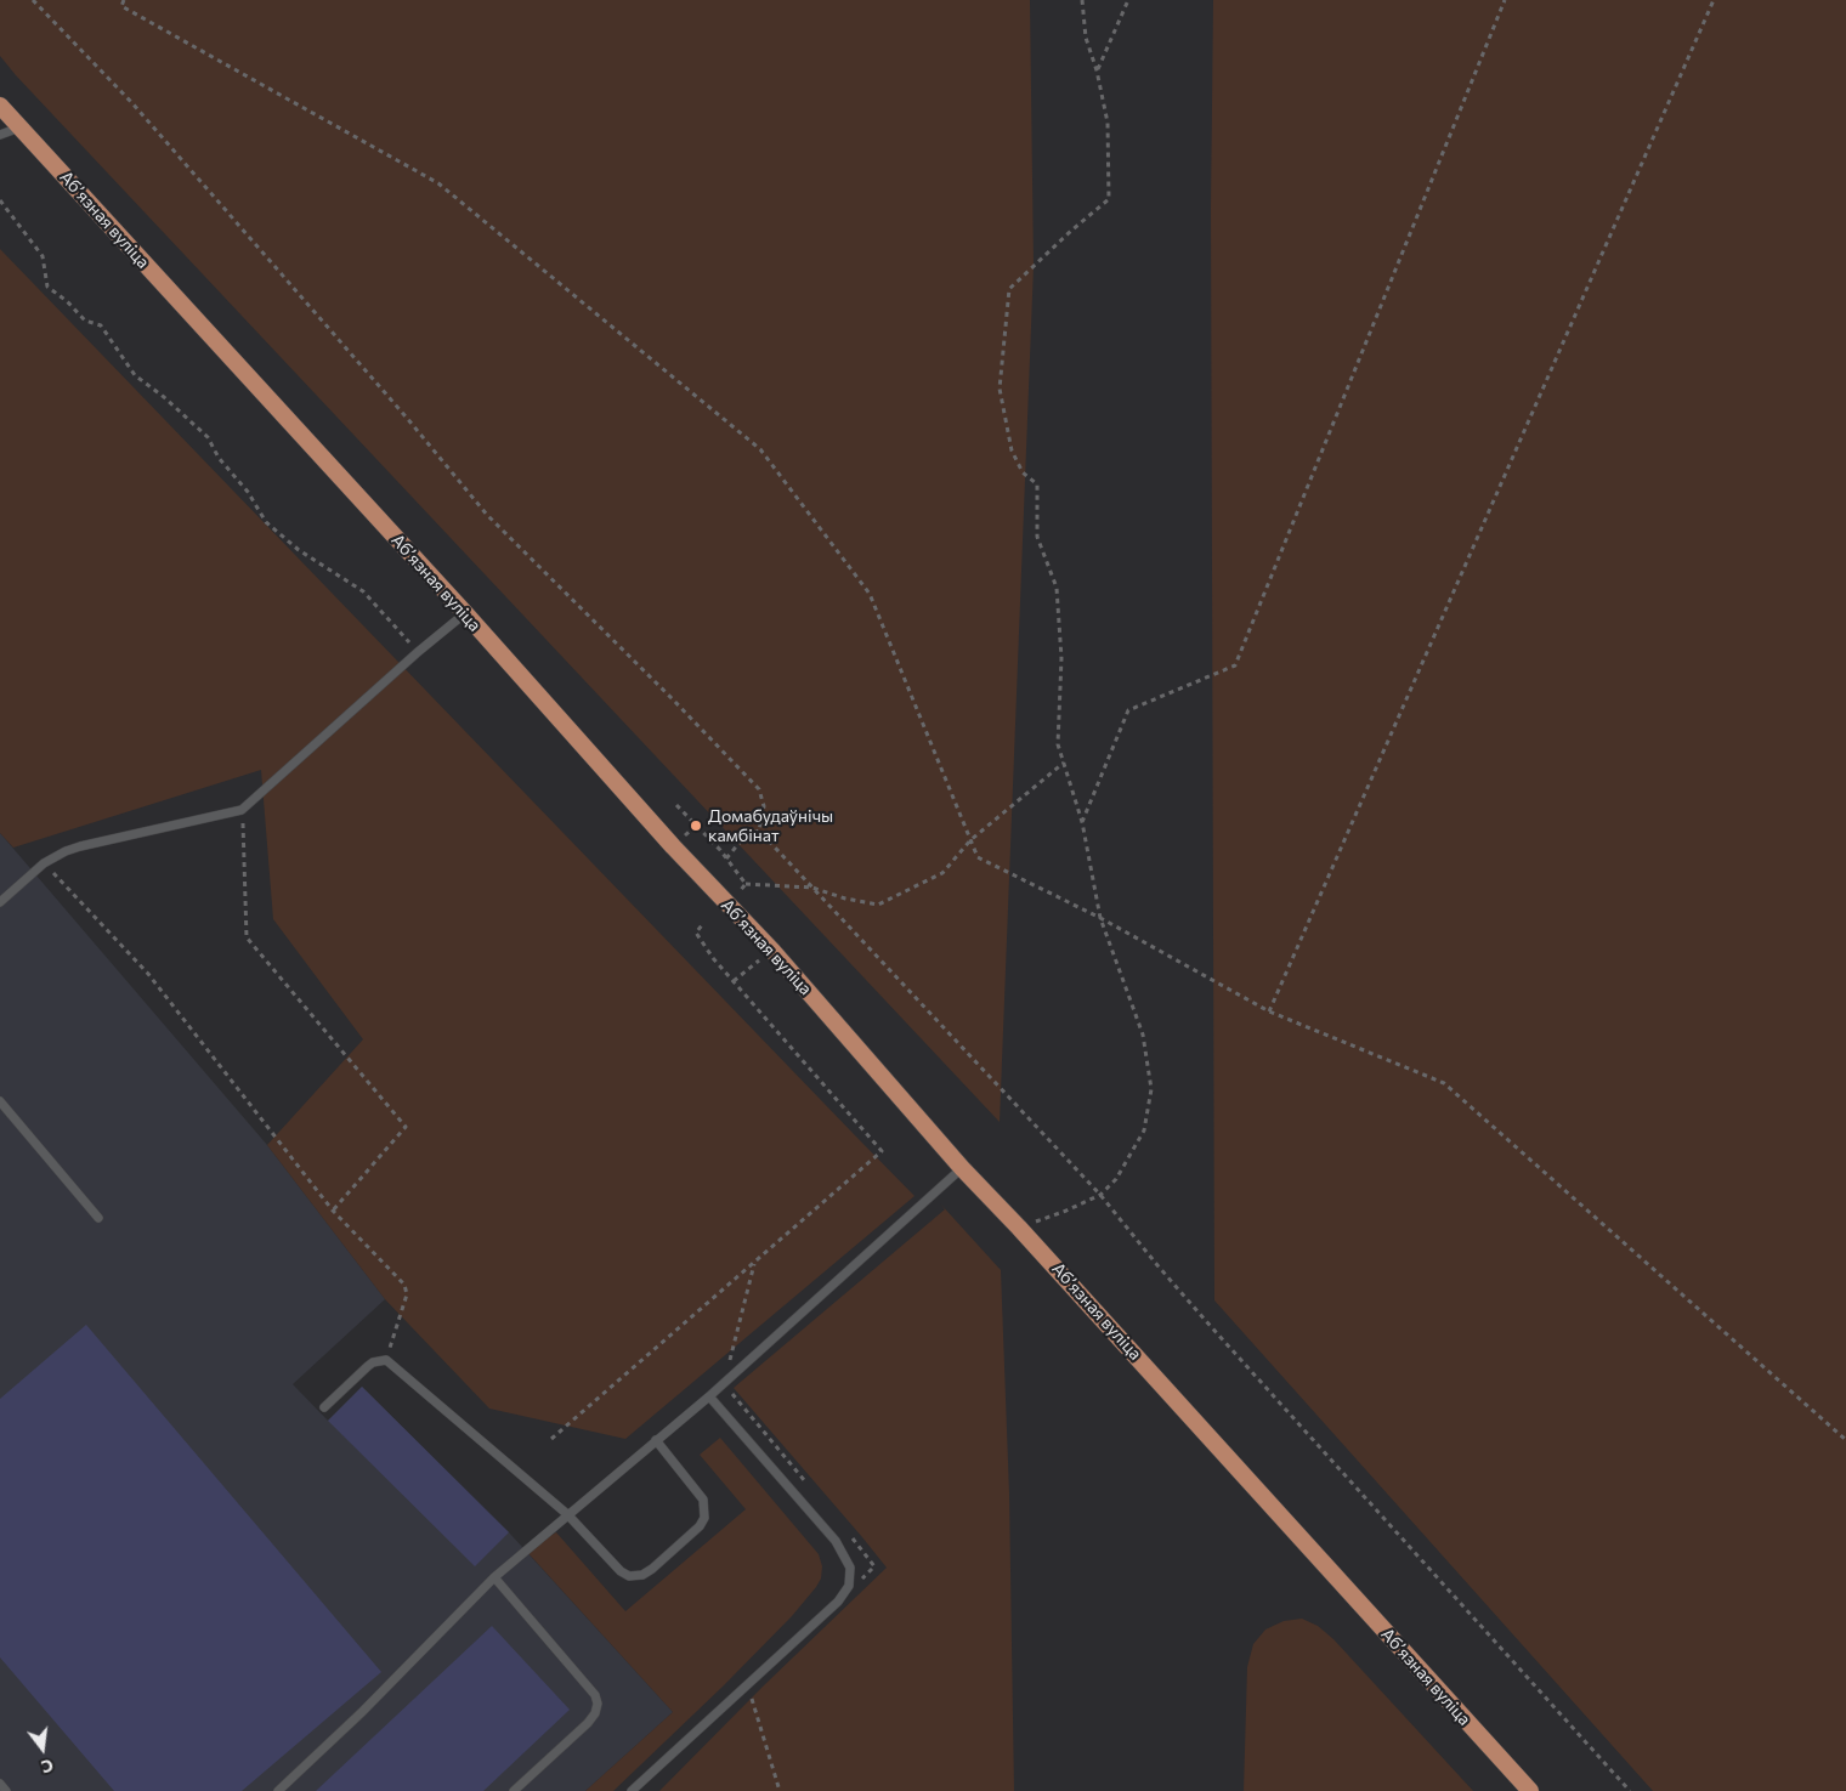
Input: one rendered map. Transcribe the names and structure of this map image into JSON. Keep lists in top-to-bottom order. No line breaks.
{"streets":{"main road":["Абʼязная вуліца"]},"places":["Домабудаўнічы камбінат"],"north":"bottom"}
